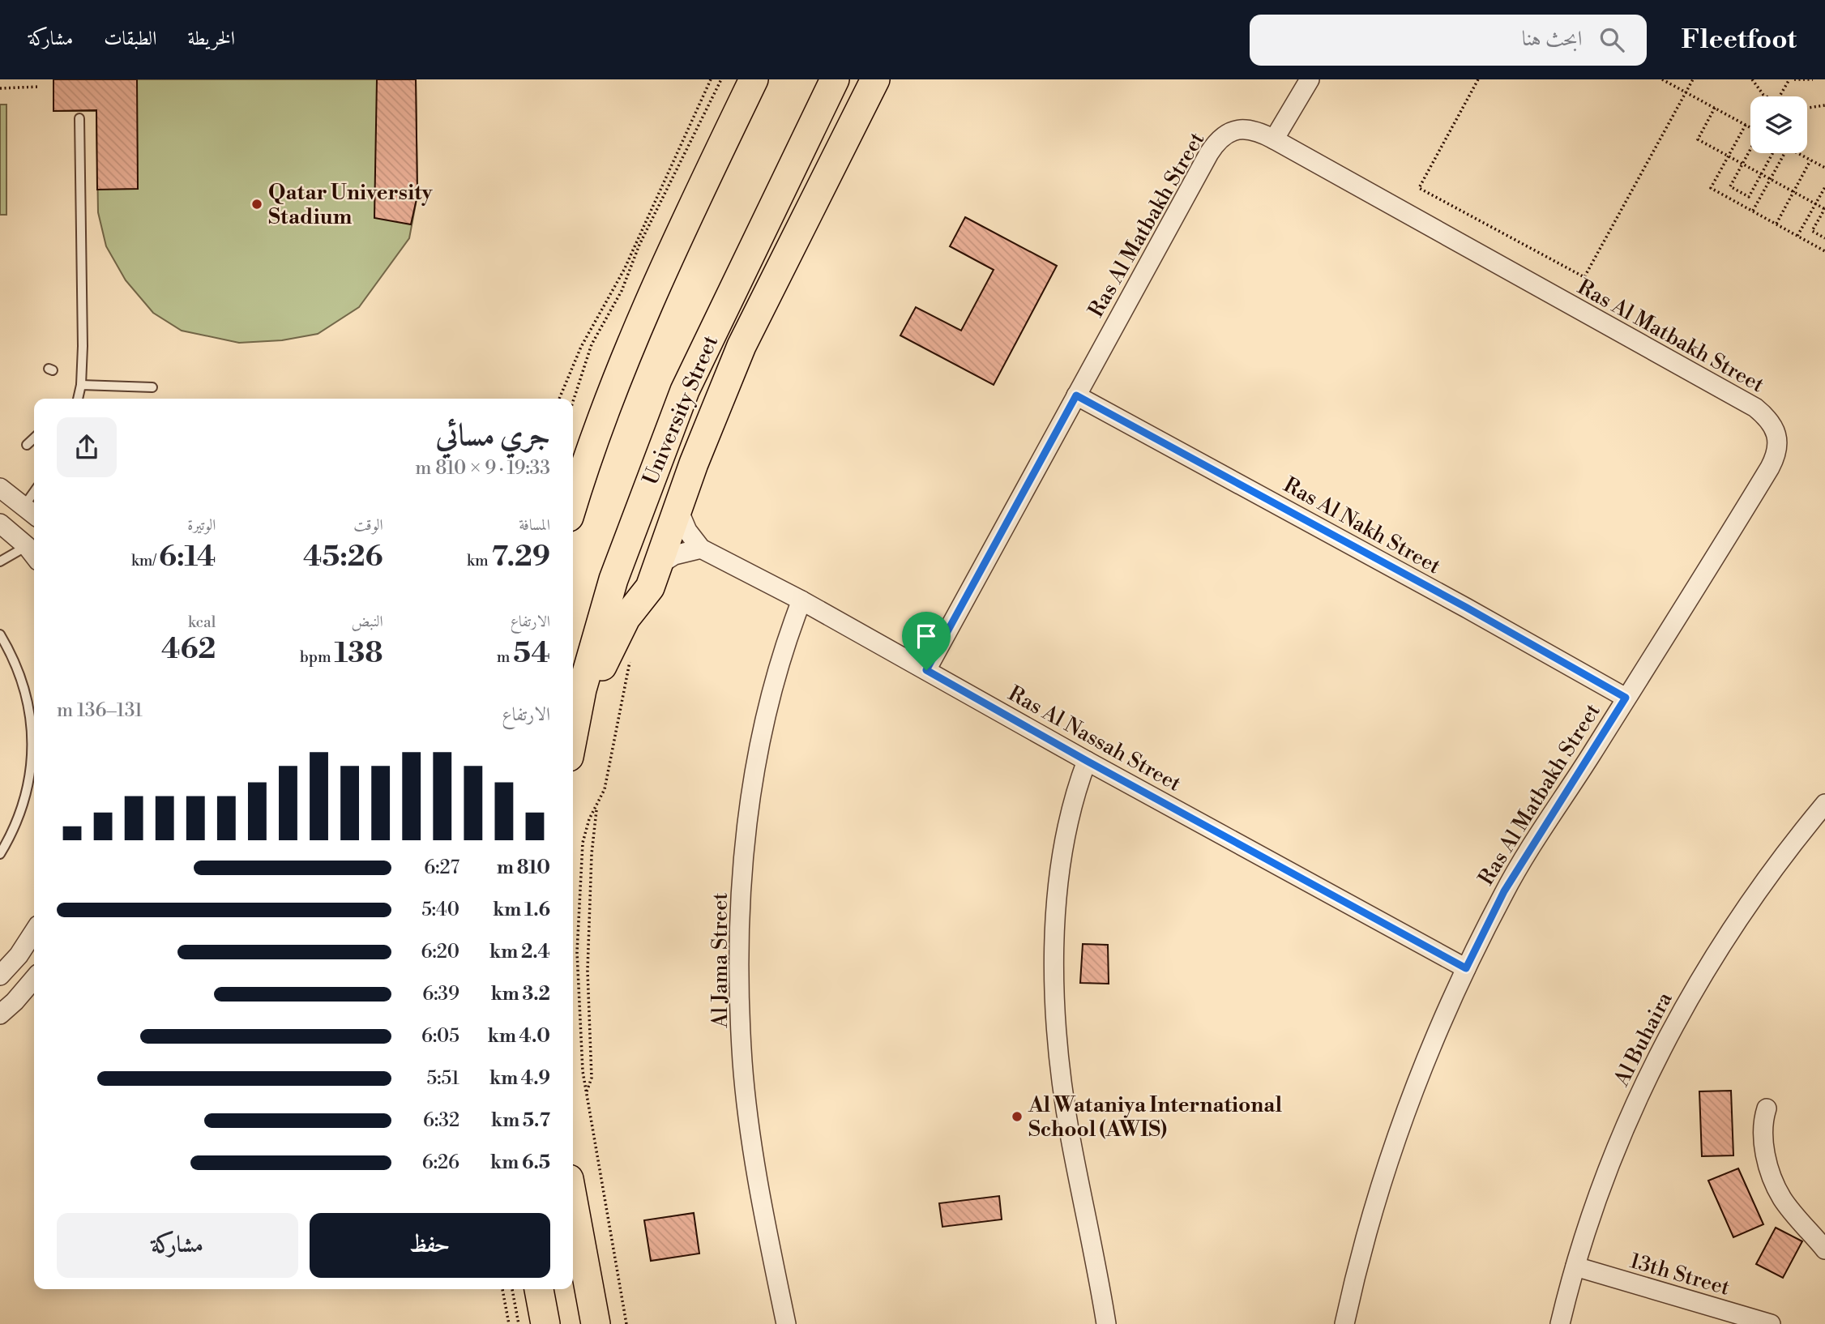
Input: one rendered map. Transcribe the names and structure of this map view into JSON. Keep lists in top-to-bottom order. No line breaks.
{"streets":{"main road":["University Street"],"street":["Ras Al Matbakh Street","Ras Al Nakh Street","Ras Al Nassah Street","Al Jama Street","Al Buhaira","13th Street"]},"crossings":[["Ras Al Matbakh Street","Ras Al Nakh Street"],["Ras Al Matbakh Street","Ras Al Nassah Street"],["Ras Al Nassah Street","Al Jama Street"],["Al Buhaira","13th Street"]],"places":["Qatar University Stadium","Al Wataniya International School (AWIS)"],"page":{"header":"Fleetfoot","search":"ابحث هنا","nav":["الخريطة","الطبقات","مشاركة"],"heading":["جري مسائي","19:33 · 9 × 810 m"],"stats":[["المسافة","7.29 km"],["الوقت","45:26"],["الوتيرة","6:14 /km"],["الارتفاع","54 m"],["النبض","138 bpm"],["kcal","462"]],"chart":["الارتفاع","131–136 m"],"list":[{"name":"810 m","note":"6:27"},{"name":"1.6 km","note":"5:40"},{"name":"2.4 km","note":"6:20"},{"name":"3.2 km","note":"6:39"},{"name":"4.0 km","note":"6:05"},{"name":"4.9 km","note":"5:51"},{"name":"5.7 km","note":"6:32"},{"name":"6.5 km","note":"6:26"}],"buttons":["حفظ","مشاركة"]}}
